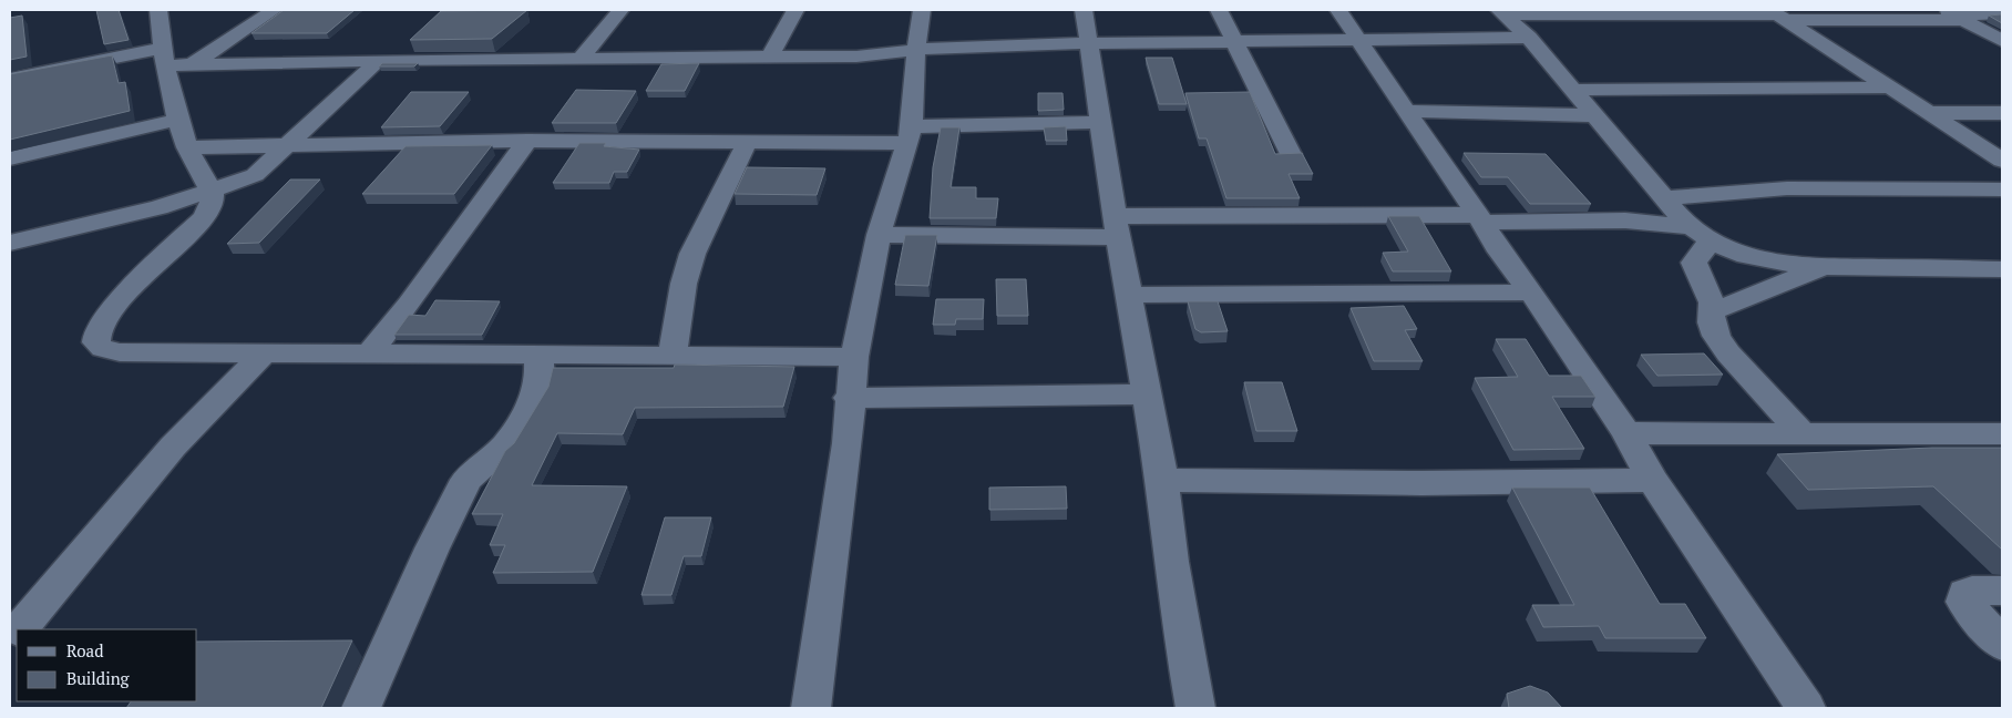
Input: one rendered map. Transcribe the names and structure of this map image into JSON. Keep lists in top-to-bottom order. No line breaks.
{"legend":["Road","Building"]}
